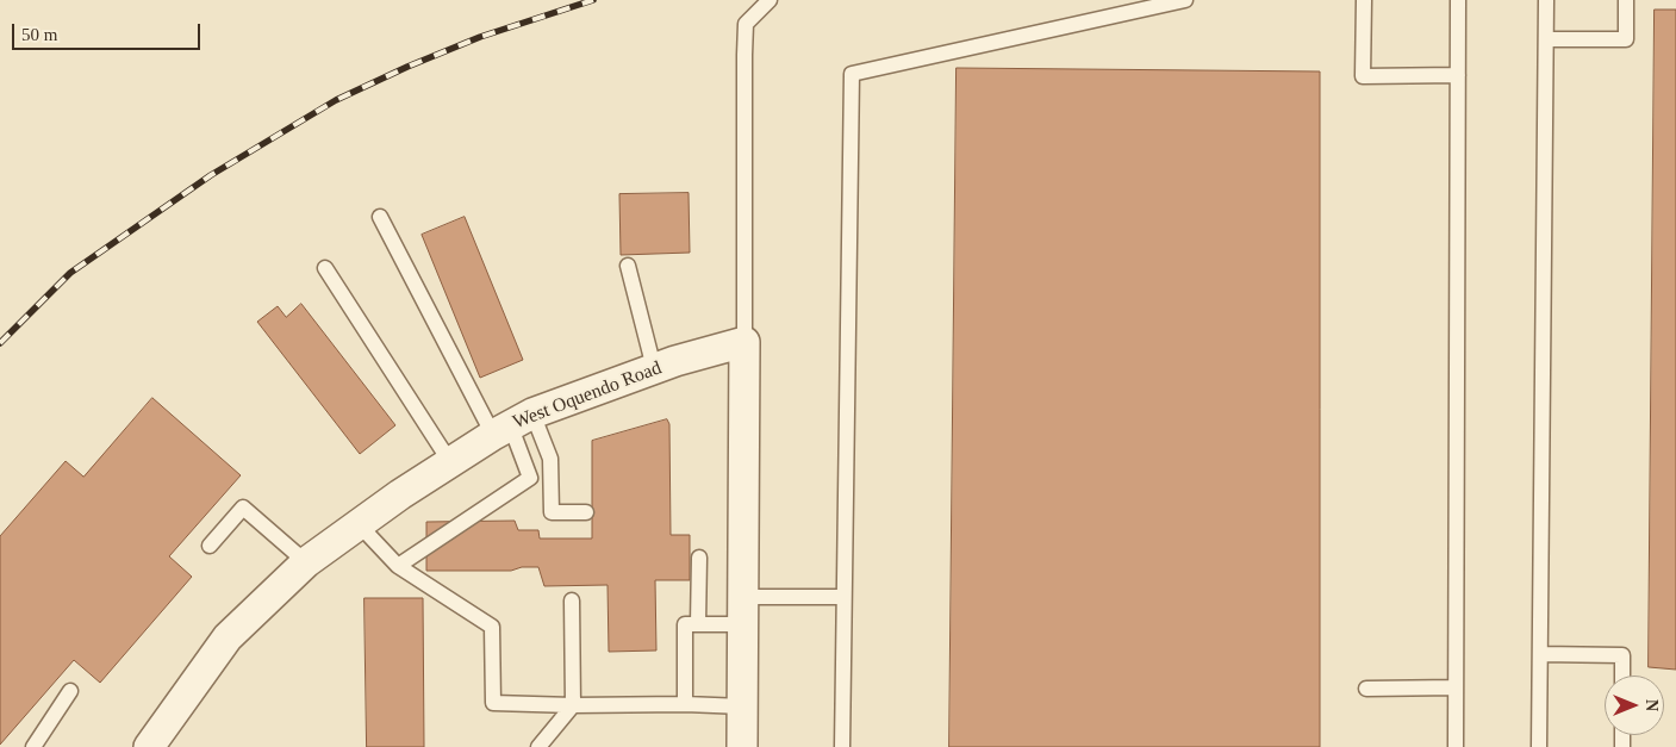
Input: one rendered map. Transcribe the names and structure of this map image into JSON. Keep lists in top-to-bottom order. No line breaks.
{"streets":{"street":["West Oquendo Road"]},"scale_bar":"50 m","north":"right"}
